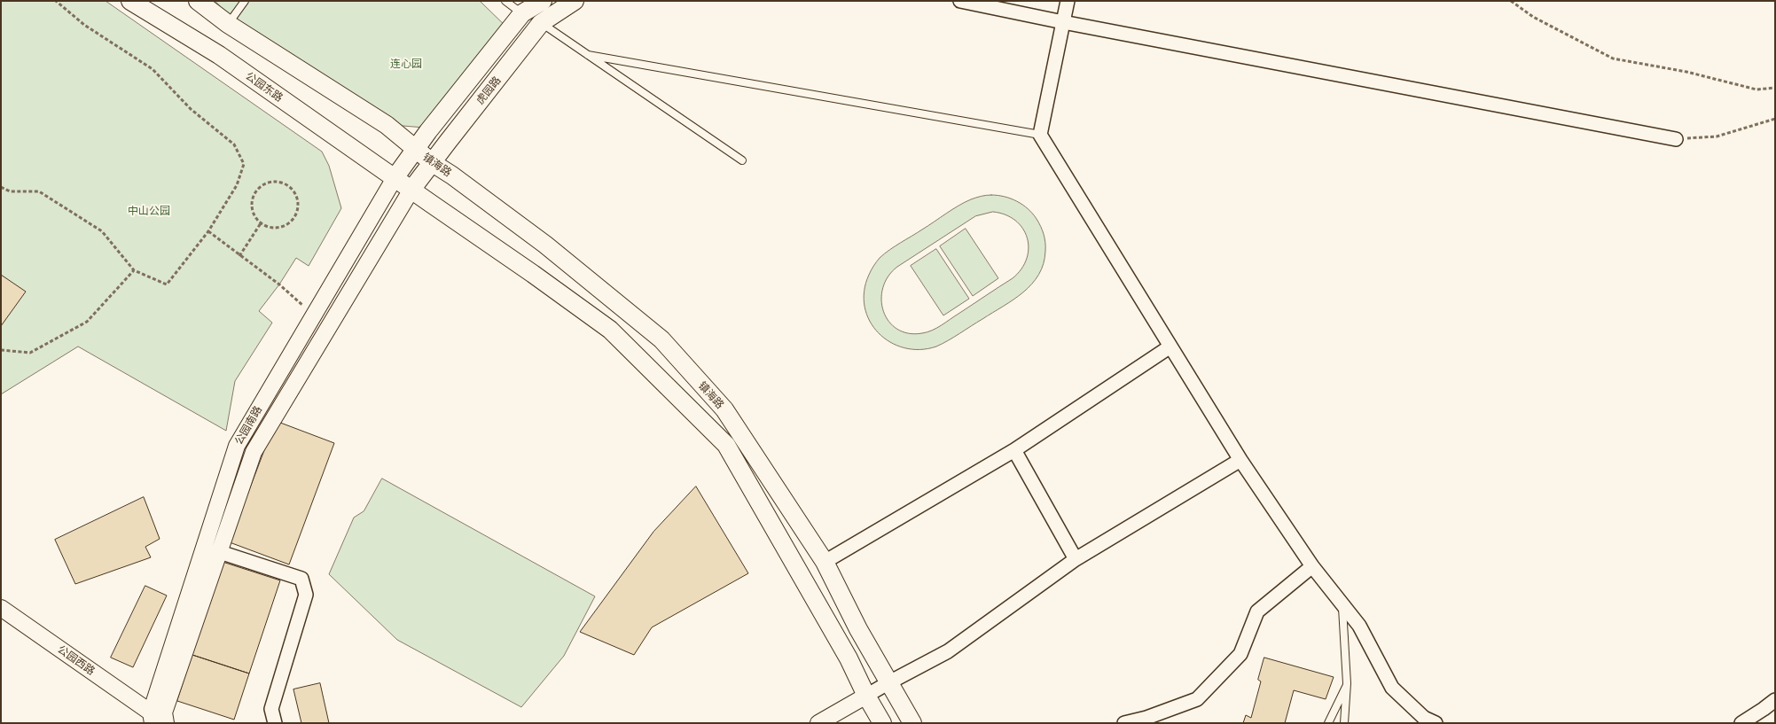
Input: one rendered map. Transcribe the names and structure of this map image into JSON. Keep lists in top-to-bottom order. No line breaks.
{"streets":{"main road":["公园东路","虎园路","镇海路"],"street":["公园南路","公园西路"]},"crossings":[["公园东路","虎园路"],["公园东路","公园南路"],["虎园路","镇海路"],["虎园路","公园南路"],["公园南路","公园西路"]],"parks":["连心园","中山公园"]}
